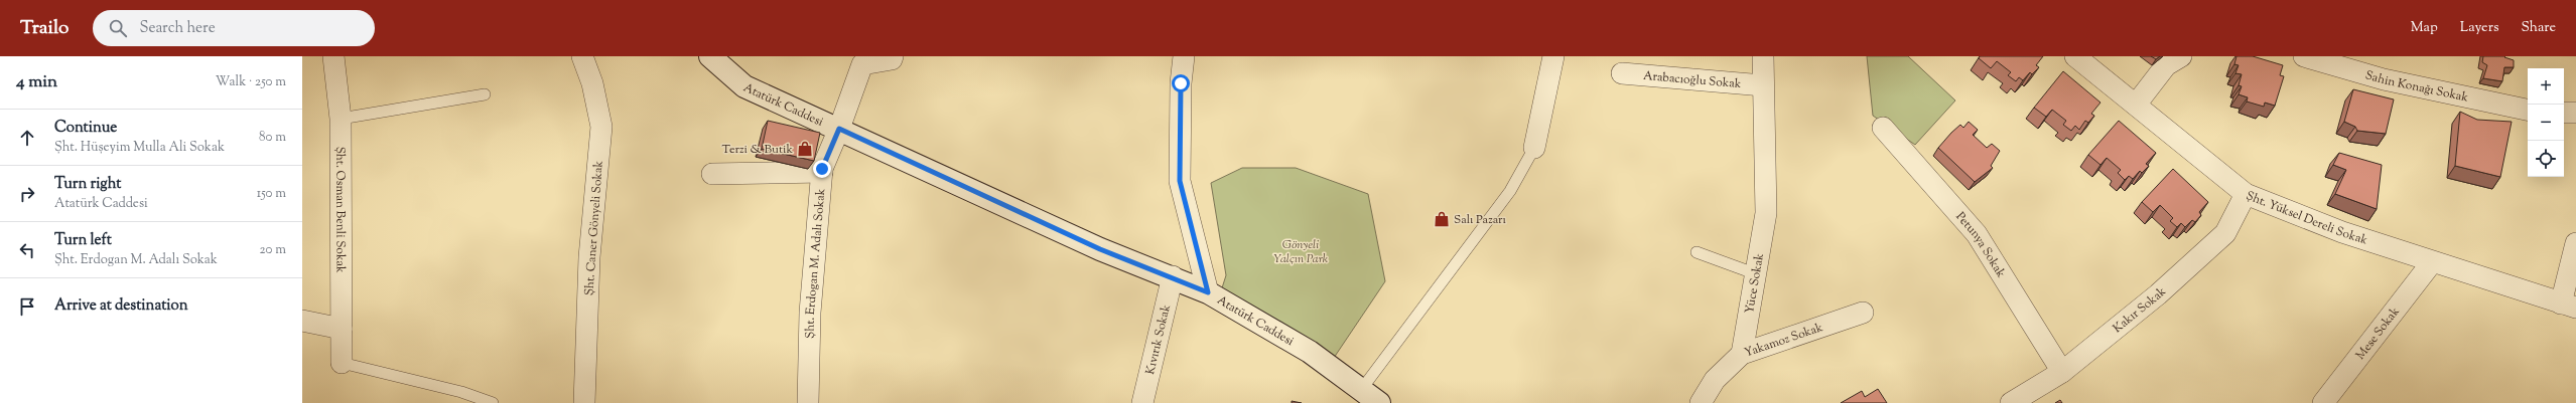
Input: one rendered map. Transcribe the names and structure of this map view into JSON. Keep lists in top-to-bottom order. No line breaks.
{"streets":{"main road":["Atatürk Caddesi"],"street":["Arabacıoğlu Sokak","Sahin Konağı Sokak","Şht. Osman Benli Sokak","Şht. Yüksel Dereli Sokak","Şht. Caner Gönyeli Sokak","Petunya Sokak","Şht. Erdogan M. Adalı Sokak","Yüce Sokak","Kakır Sokak","Mese Sokak","Kıvırık Sokak","Yakamoz Sokak"]},"crossings":[["Arabacıoğlu Sokak","Yüce Sokak"],["Atatürk Caddesi","Şht. Erdogan M. Adalı Sokak"],["Atatürk Caddesi","Kıvırık Sokak"],["Şht. Yüksel Dereli Sokak","Kakır Sokak"],["Şht. Yüksel Dereli Sokak","Mese Sokak"],["Petunya Sokak","Kakır Sokak"],["Yüce Sokak","Yakamoz Sokak"]],"parks":["Gönyeli Yalçın Park"],"places":{"shop":["Terzi & Butik","Salı Pazarı"]},"page":{"header":"Trailo","search":"Search here","nav":["Map","Layers","Share"],"heading":["4 min","Walk · 250 m"],"map_buttons":["+","−"],"list":[["Continue","Şht. Hüşeyim Mulla Ali Sokak","80 m"],["Turn right","Atatürk Caddesi","150 m"],["Turn left","Şht. Erdogan M. Adalı Sokak","20 m"],"Arrive at destination"]}}
